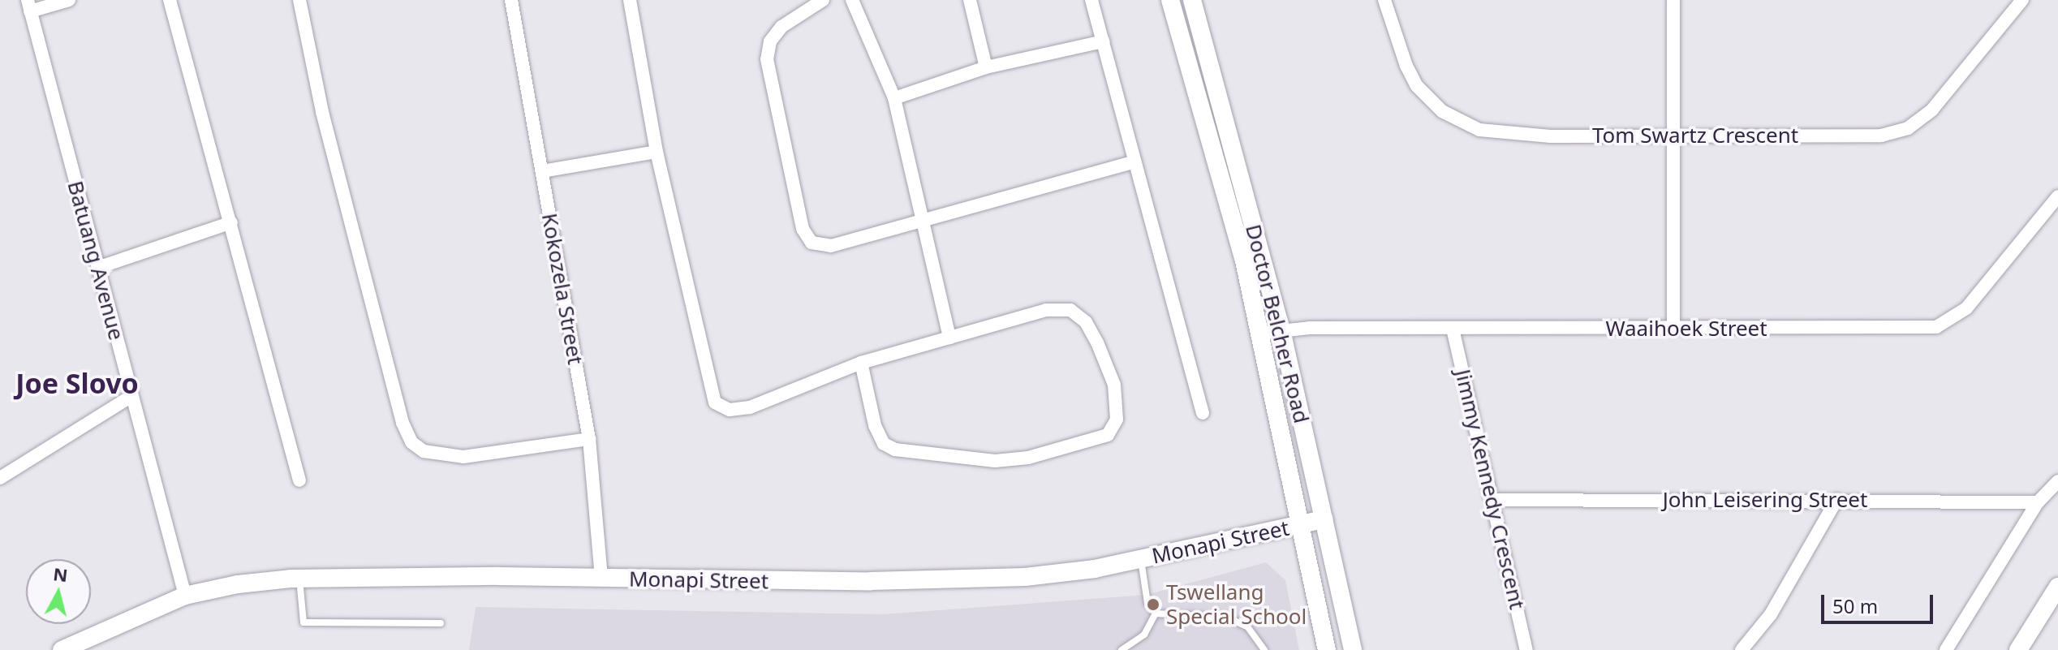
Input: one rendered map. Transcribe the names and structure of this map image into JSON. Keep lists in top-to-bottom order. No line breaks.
{"streets":{"street":["Tom Swartz Crescent","Batuang Avenue","Kokozela Street","Doctor Belcher Road","Waaihoek Street","Jimmy Kennedy Crescent","John Leisering Street","Monapi Street"]},"crossings":[["Batuang Avenue","Monapi Street"],["Kokozela Street","Monapi Street"],["Doctor Belcher Road","Waaihoek Street"],["Doctor Belcher Road","Monapi Street"],["Waaihoek Street","Jimmy Kennedy Crescent"],["Jimmy Kennedy Crescent","John Leisering Street"]],"districts":["Joe Slovo"],"places":["Tswellang Special School"],"scale_bar":"50 m","north":"top"}
